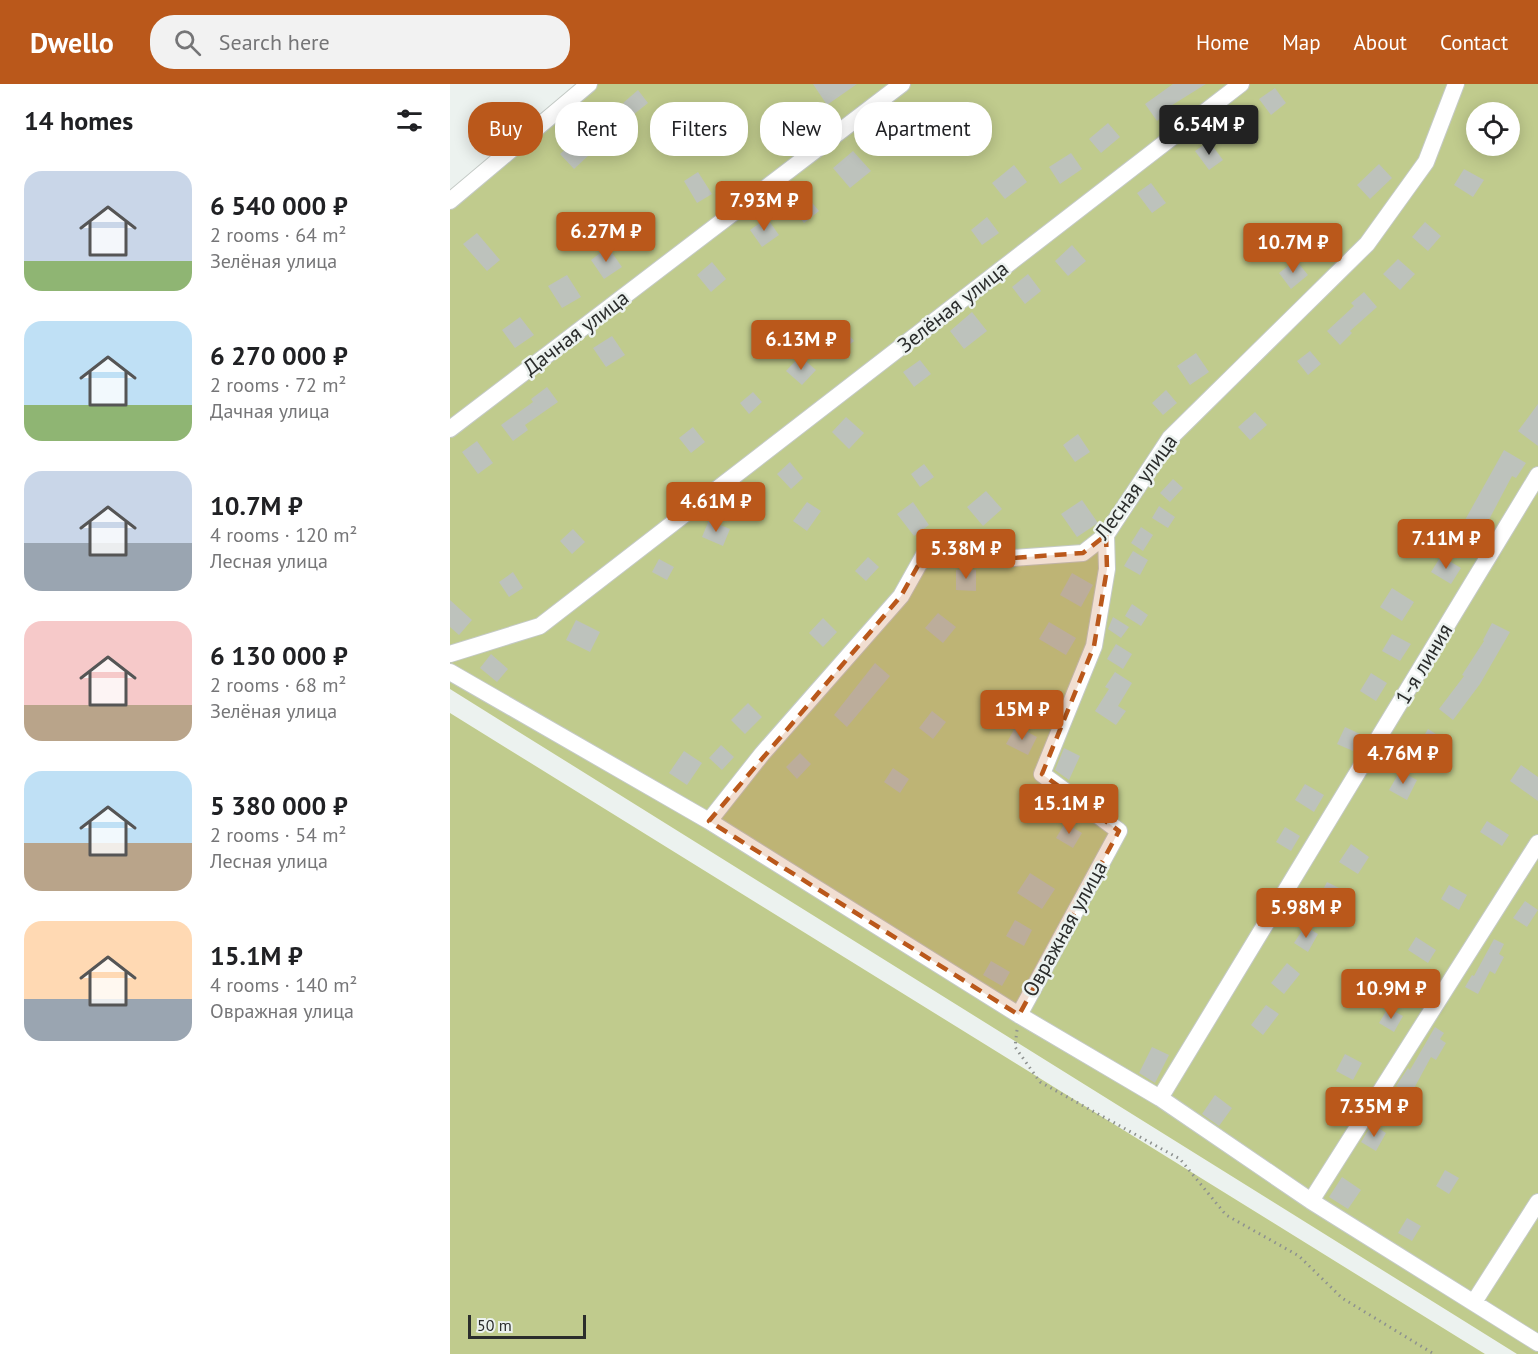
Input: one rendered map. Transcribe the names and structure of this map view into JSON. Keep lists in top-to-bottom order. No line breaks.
{"streets":{"street":["Зелёная улица","Дачная улица","Лесная улица","1-я линия","Овражная улица"]},"crossings":[["Лесная улица","Овражная улица"]],"scale_bar":"50 m","page":{"header":"Dwello","search":"Search here","nav":["Home","Map","About","Contact"],"heading":"14 homes","chip":["Buy","Rent","Filters","New","Apartment"],"price":["6.54M ₽","7.93M ₽","6.27M ₽","10.7M ₽","6.13M ₽","4.61M ₽","7.11M ₽","5.38M ₽","15M ₽","4.76M ₽","15.1M ₽","5.98M ₽","10.9M ₽","7.35M ₽"],"list":[{"name":"6 540 000 ₽","note":"2 rooms · 64 m² · Зелёная улица"},{"name":"6 270 000 ₽","note":"2 rooms · 72 m² · Дачная улица"},{"name":"10.7M ₽","note":"4 rooms · 120 m² · Лесная улица"},{"name":"6 130 000 ₽","note":"2 rooms · 68 m² · Зелёная улица"},{"name":"5 380 000 ₽","note":"2 rooms · 54 m² · Лесная улица"},{"name":"15.1M ₽","note":"4 rooms · 140 m² · Овражная улица"}],"scale":"50 m"}}
